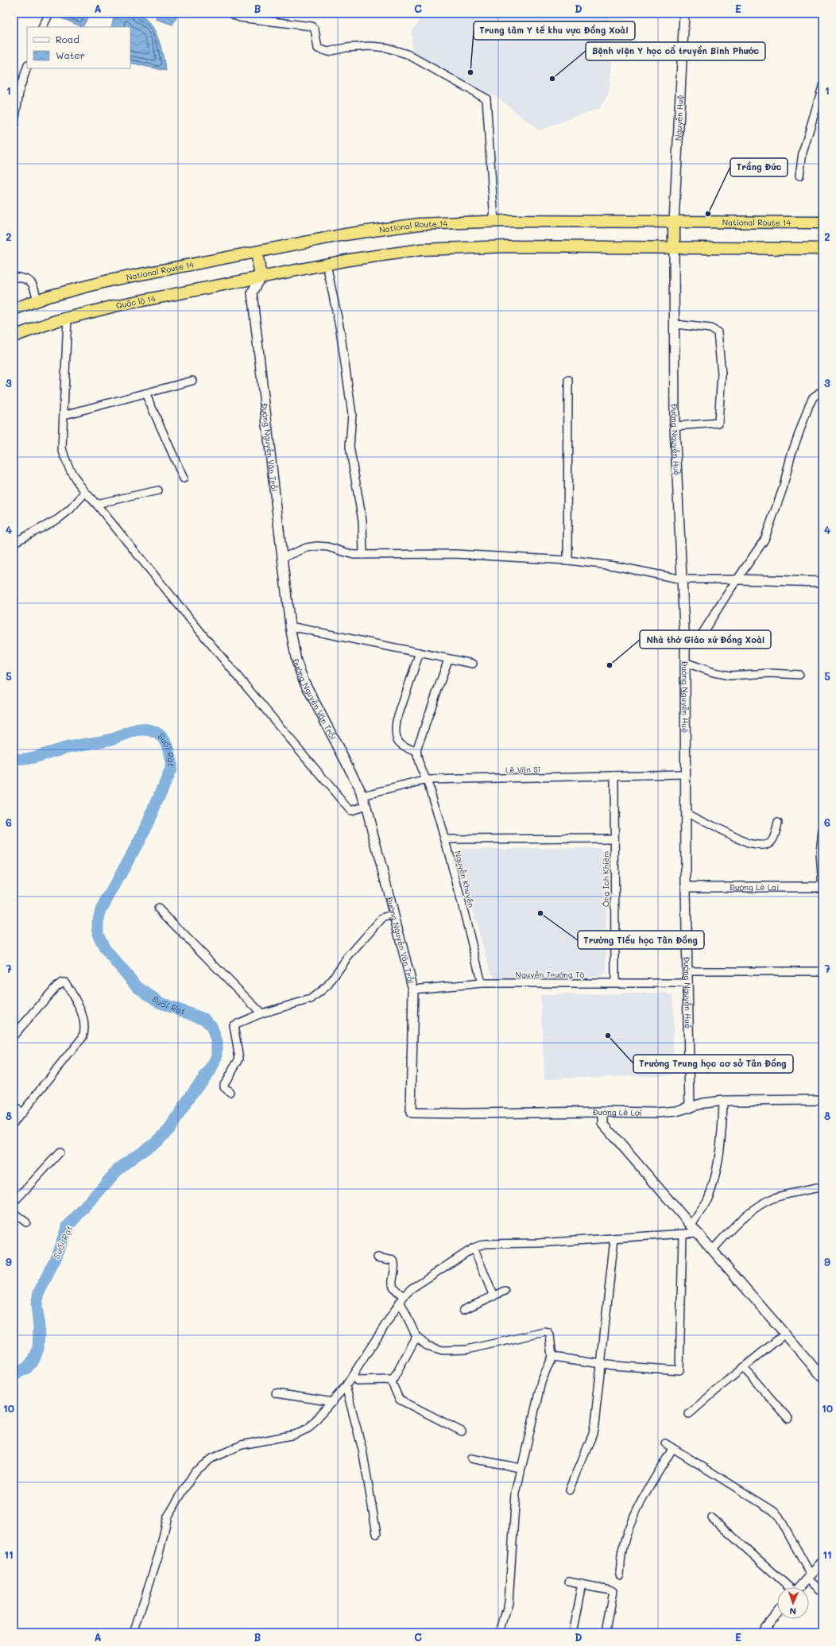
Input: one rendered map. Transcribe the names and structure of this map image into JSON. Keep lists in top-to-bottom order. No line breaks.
{"streets":{"highway":["National Route 14","Quốc lộ 14"],"street":["Nguyễn Huệ","Đường Nguyễn Huệ","Đường Nguyễn Văn Trỗi","Lê Văn Sĩ","Nguyễn Khuyến","Ông Ích Khiêm","Đường Lê Lai","Nguyễn Trường Tộ","Đường Lê Lợi"]},"crossings":[["Nguyễn Huệ","National Route 14"],["Quốc lộ 14","Đường Nguyễn Văn Trỗi"],["Đường Nguyễn Huệ","Lê Văn Sĩ"],["Đường Nguyễn Huệ","Đường Lê Lai"],["Đường Nguyễn Huệ","Nguyễn Trường Tộ"],["Đường Nguyễn Huệ","Đường Lê Lợi"],["Đường Nguyễn Văn Trỗi","Lê Văn Sĩ"],["Đường Nguyễn Văn Trỗi","Nguyễn Trường Tộ"],["Đường Nguyễn Văn Trỗi","Đường Lê Lợi"],["Lê Văn Sĩ","Nguyễn Khuyến"],["Lê Văn Sĩ","Ông Ích Khiêm"],["Nguyễn Khuyến","Nguyễn Trường Tộ"],["Ông Ích Khiêm","Nguyễn Trường Tộ"]],"water":["Suối Rạt"],"places":["Trung tâm Y tế khu vực Đồng Xoài","Bệnh viện Y học cổ truyền Bình Phước","Trầng Đức","Nhà thờ Giáo xứ Đồng Xoài","Trường Tiểu học Tân Đồng","Trường Trung học cơ sở Tân Đồng"],"legend":["Road","Water"],"north":"bottom","grid":{"columns":["A","B","C","D","E"],"rows":["1","2","3","4","5","6","7","8","9","10","11"]}}
